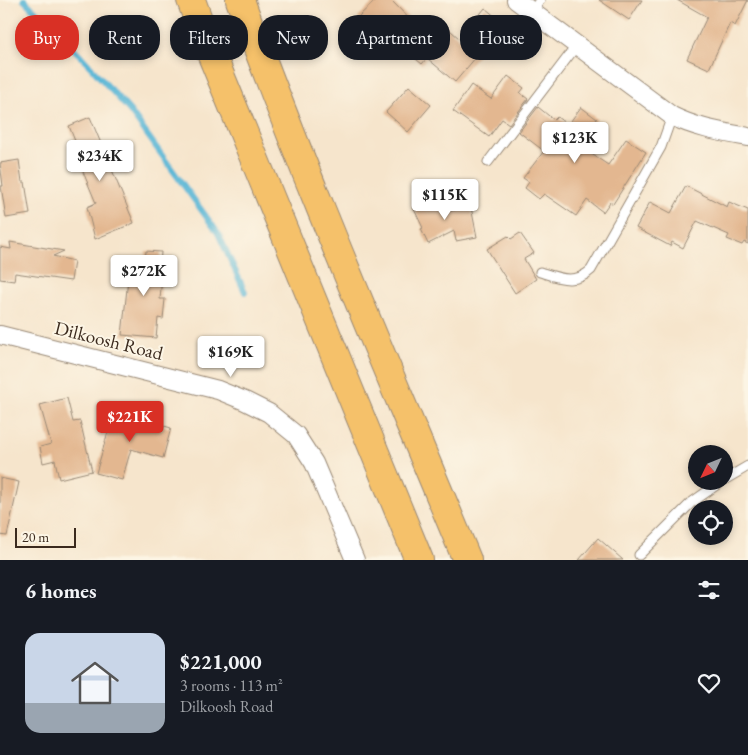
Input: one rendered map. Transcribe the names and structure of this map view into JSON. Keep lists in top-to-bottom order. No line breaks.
{"streets":{"street":["Dilkoosh Road"]},"scale_bar":"20 m","north":"bottom left","page":{"chip":["Buy","Rent","Filters","New","Apartment","House"],"price":["$123K","$234K","$115K","$272K","$169K","$221K"],"scale":"20 m","heading":"6 homes","list":[{"name":"$221,000","note":"3 rooms · 113 m² · Dilkoosh Road"}]}}
